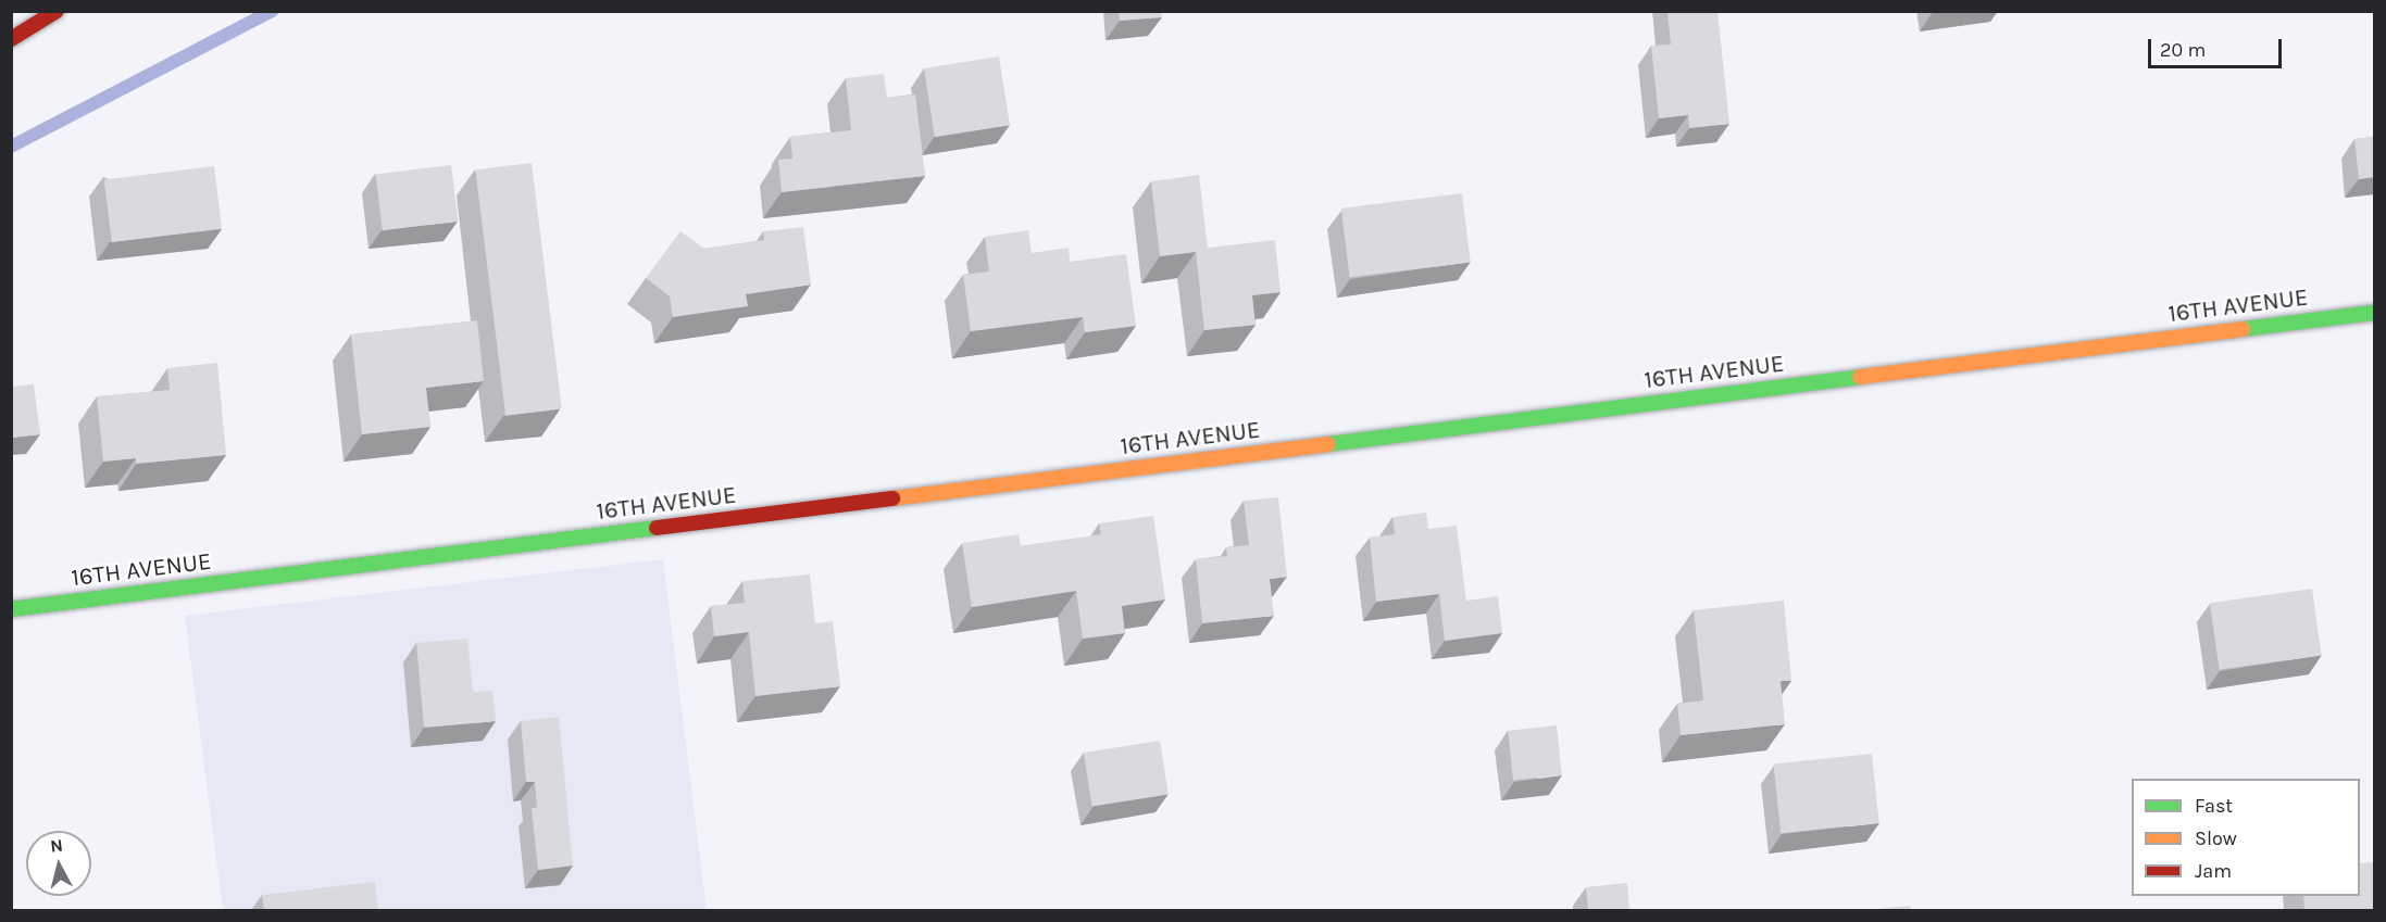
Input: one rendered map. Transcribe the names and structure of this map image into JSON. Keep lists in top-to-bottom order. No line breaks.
{"streets":{"street":["16TH AVENUE"]},"legend":["Fast","Slow","Jam"],"scale_bar":"20 m","north":"top"}
